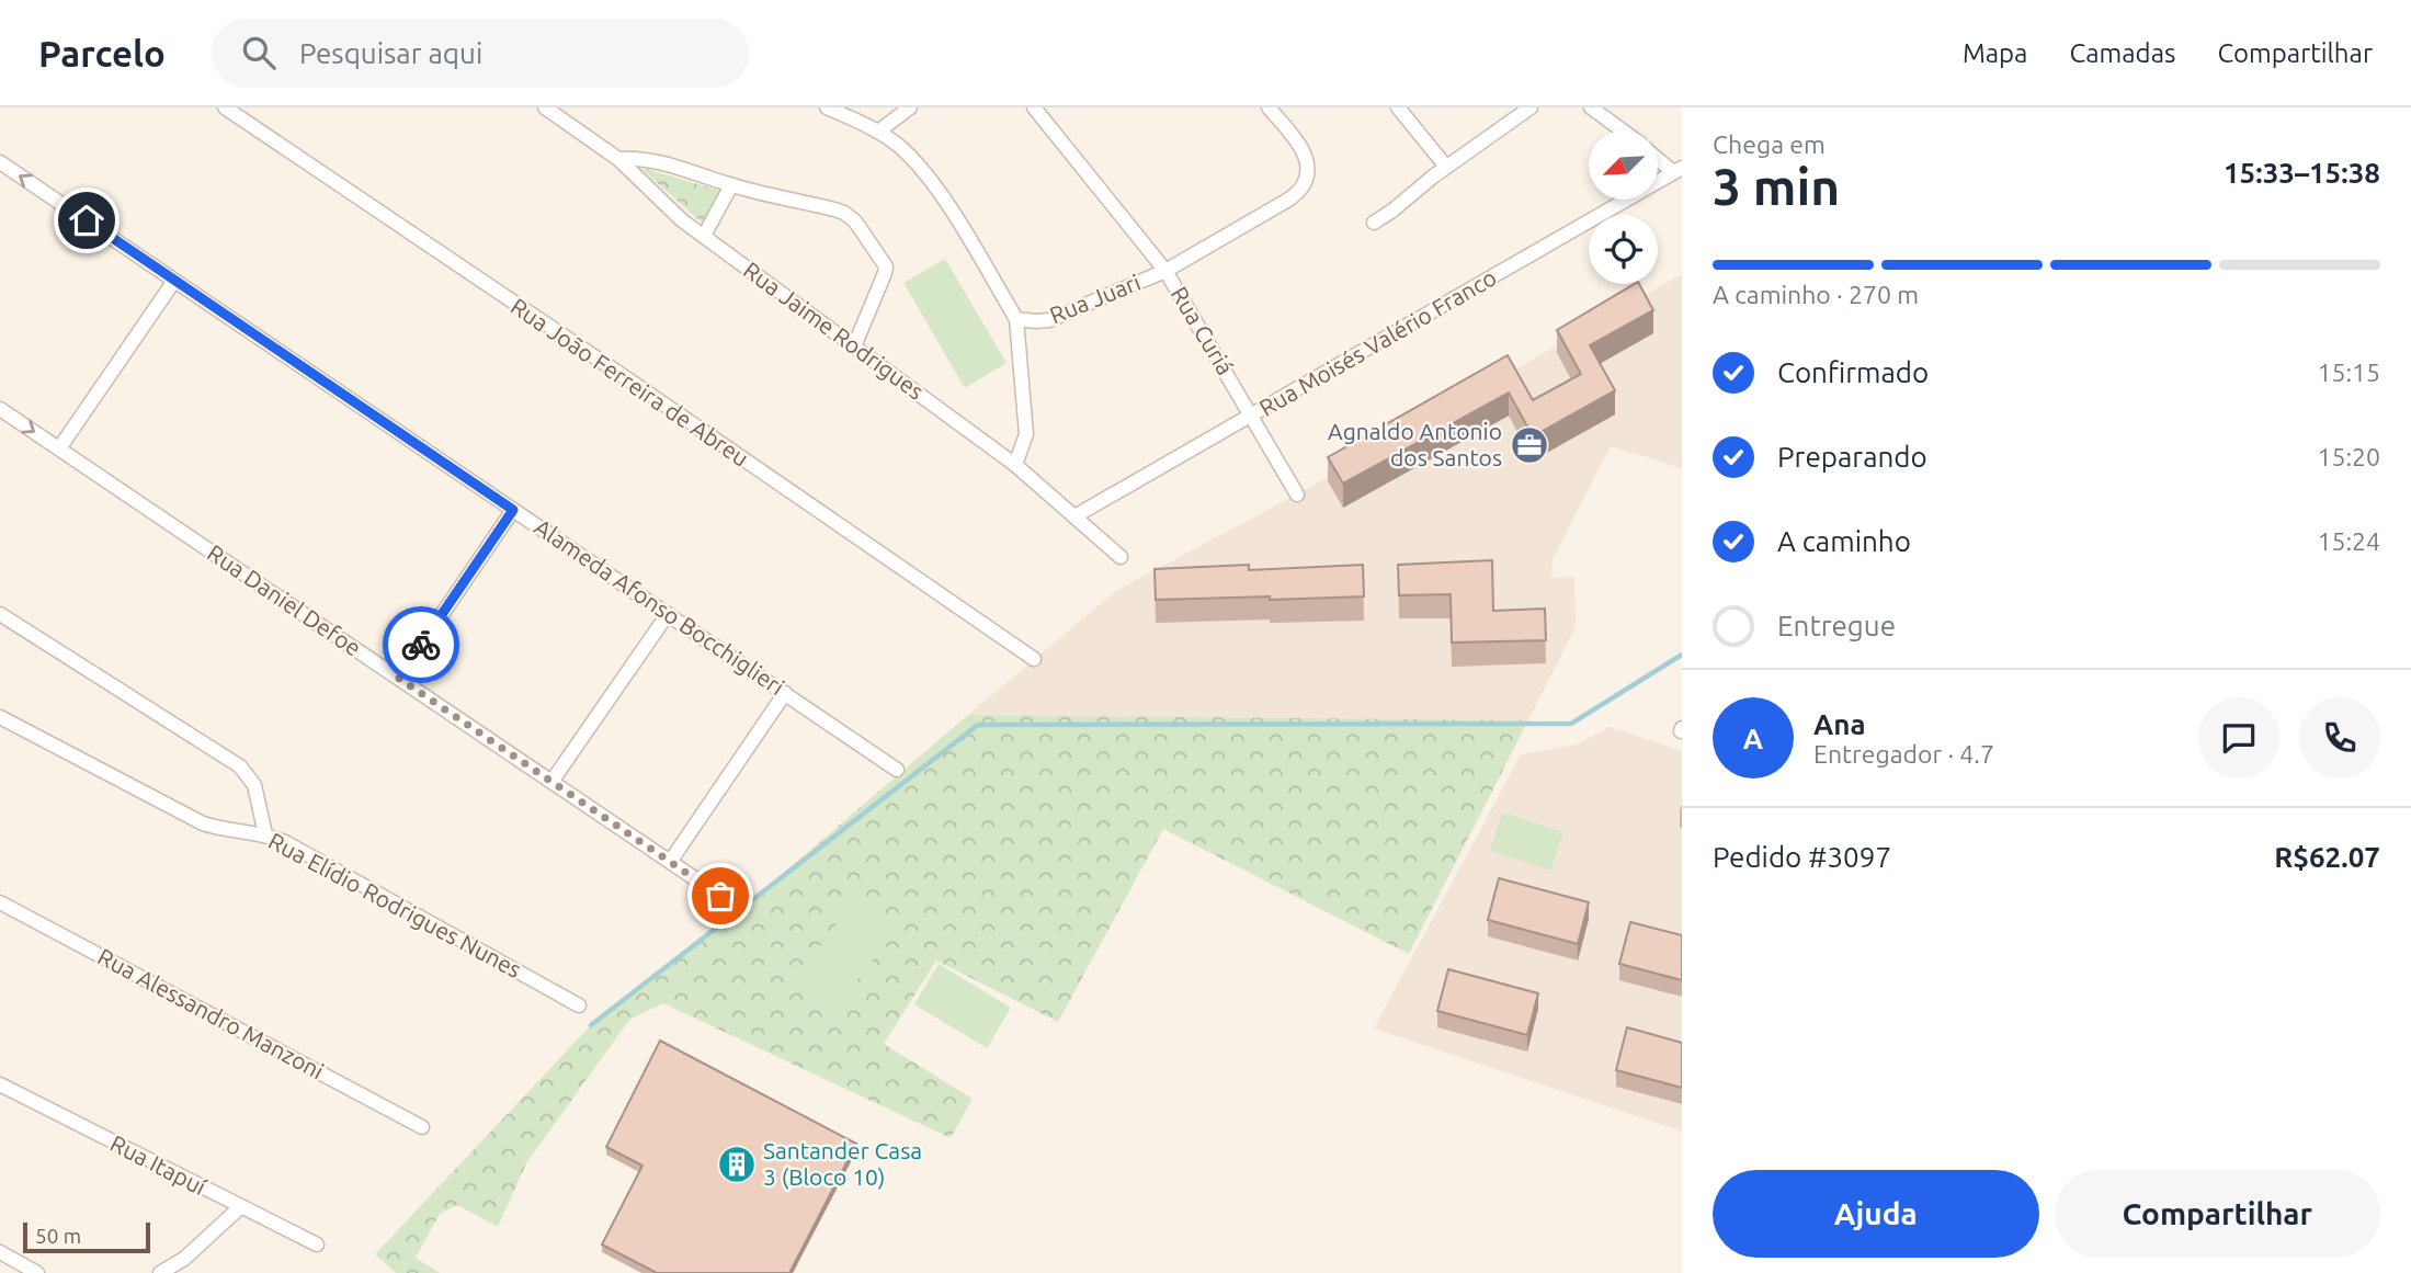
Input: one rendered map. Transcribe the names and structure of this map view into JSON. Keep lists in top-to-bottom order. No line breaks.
{"streets":{"street":["Rua Juari","Rua Jaime Rodrigues","Rua Curiá","Rua Moisés Valério Franco","Rua João Ferreira de Abreu","Rua Daniel Defoe","Alameda Afonso Bocchiglieri","Rua Elídio Rodrigues Nunes","Rua Alessandro Manzoni","Rua Itapuí"]},"crossings":[["Rua Juari","Rua Curiá"],["Rua Jaime Rodrigues","Rua Moisés Valério Franco"],["Rua Curiá","Rua Moisés Valério Franco"]],"places":{"office":["Agnaldo Antonio dos Santos"],"building":["Santander Casa 3 (Bloco 10)"]},"scale_bar":"50 m","north":"bottom left","page":{"header":"Parcelo","search":"Pesquisar aqui","nav":["Mapa","Camadas","Compartilhar"],"heading":["3 min","Chega em","15:33–15:38"],"panel":["Ana","Entregador · 4.7","Pedido #3097","R$62.07"],"bar":"A caminho · 270 m","list":[["Confirmado","15:15"],["Preparando","15:20"],["A caminho","15:24"],"Entregue"],"round":"A","buttons":["Ajuda","Compartilhar"],"scale":"50 m"}}
